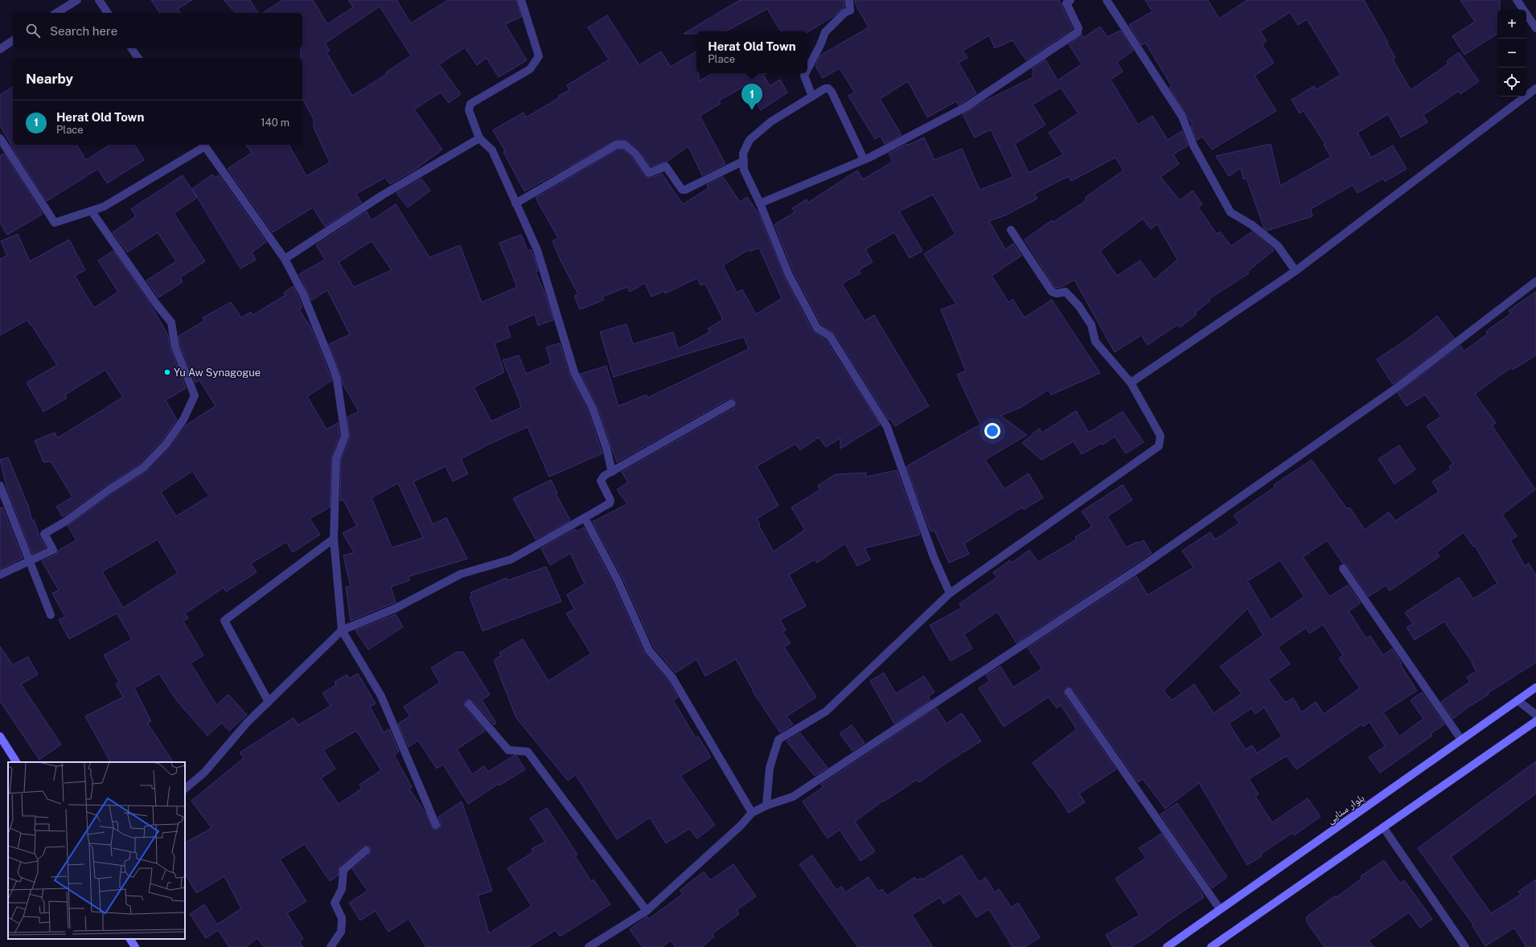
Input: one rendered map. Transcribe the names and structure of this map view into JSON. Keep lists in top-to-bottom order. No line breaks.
{"streets":{"main road":["بلوار سنایی"]},"places":["Yu Aw Synagogue"],"page":{"map_buttons":["+","−"],"search":"Search here","popup":["Herat Old Town","Place"],"heading":"Nearby","pins":"1","list":[{"mark":"1","name":"Herat Old Town","note":"Place","value":"140 m"}]}}
